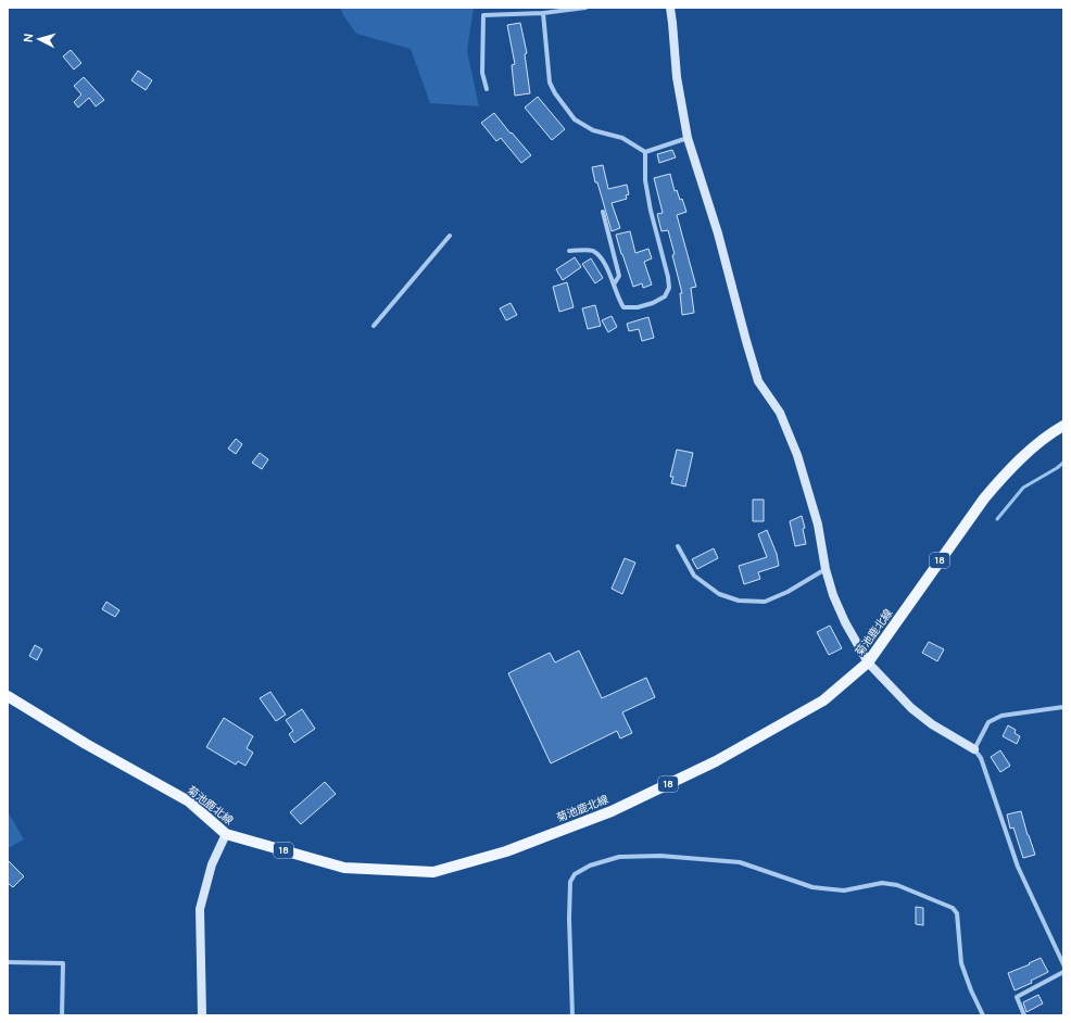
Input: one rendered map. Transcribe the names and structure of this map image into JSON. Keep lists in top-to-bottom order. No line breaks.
{"streets":{"main road":["18","菊池鹿北線"]},"north":"left"}
